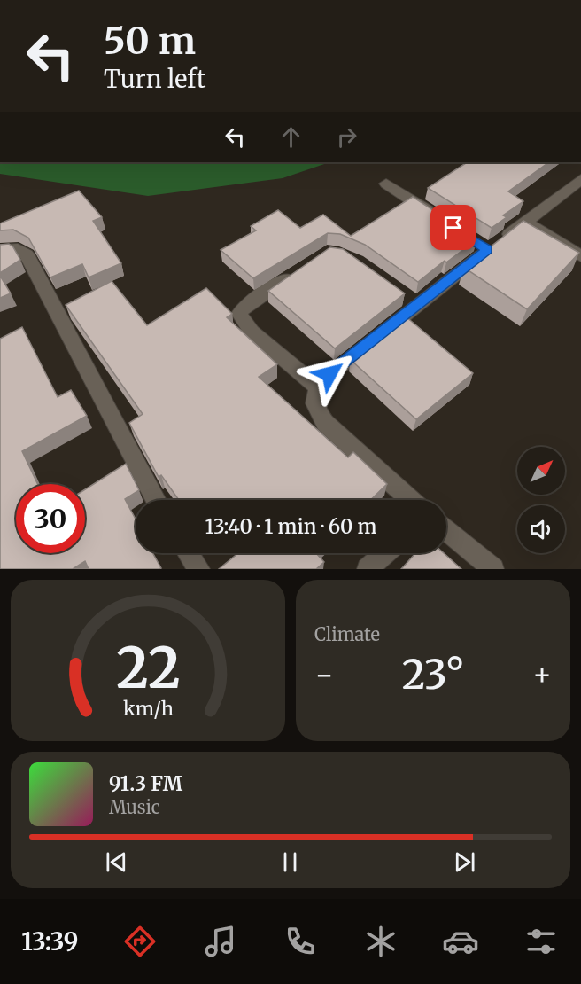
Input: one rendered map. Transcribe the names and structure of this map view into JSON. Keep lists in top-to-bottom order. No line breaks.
{"north":"top right","page":{"turn":["50 m","Turn left"],"limit":"30","trip":"13:40 · 1 min · 60 m","tile":"Climate","heat":["−","23°","+"],"song":["91.3 FM","Music"],"tabs":"13:39","gauge":["22","km/h"]}}
